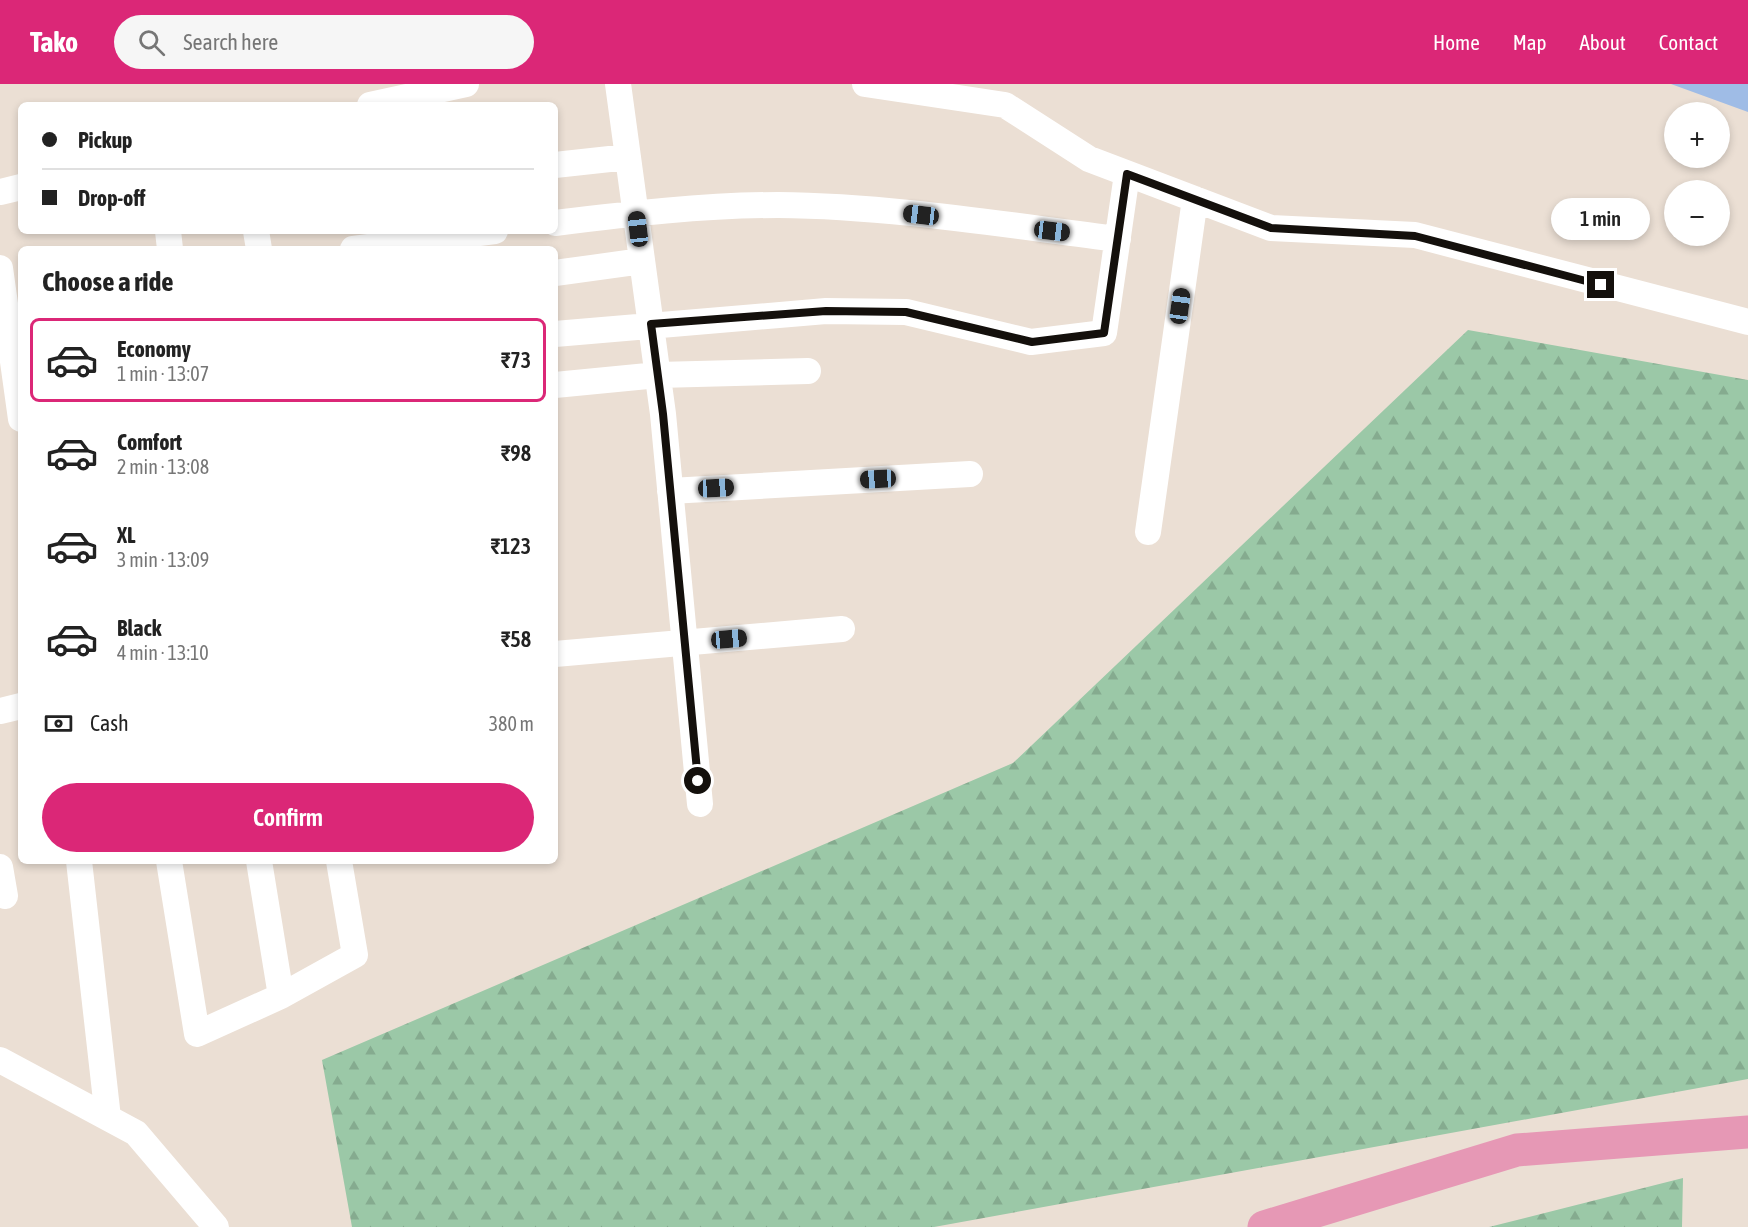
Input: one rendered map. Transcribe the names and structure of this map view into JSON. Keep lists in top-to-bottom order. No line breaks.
{"page":{"header":"Tako","search":"Search here","nav":["Home","Map","About","Contact"],"map_buttons":["+","−"],"banner":["Pickup","Drop-off"],"bubble":"1 min","heading":"Choose a ride","list":[{"name":"Economy","note":"1 min · 13:07","value":"₹73"},{"name":"Comfort","note":"2 min · 13:08","value":"₹98"},{"name":"XL","note":"3 min · 13:09","value":"₹123"},{"name":"Black","note":"4 min · 13:10","value":"₹58"}],"pay":["Cash","380 m"],"buttons":"Confirm"}}
